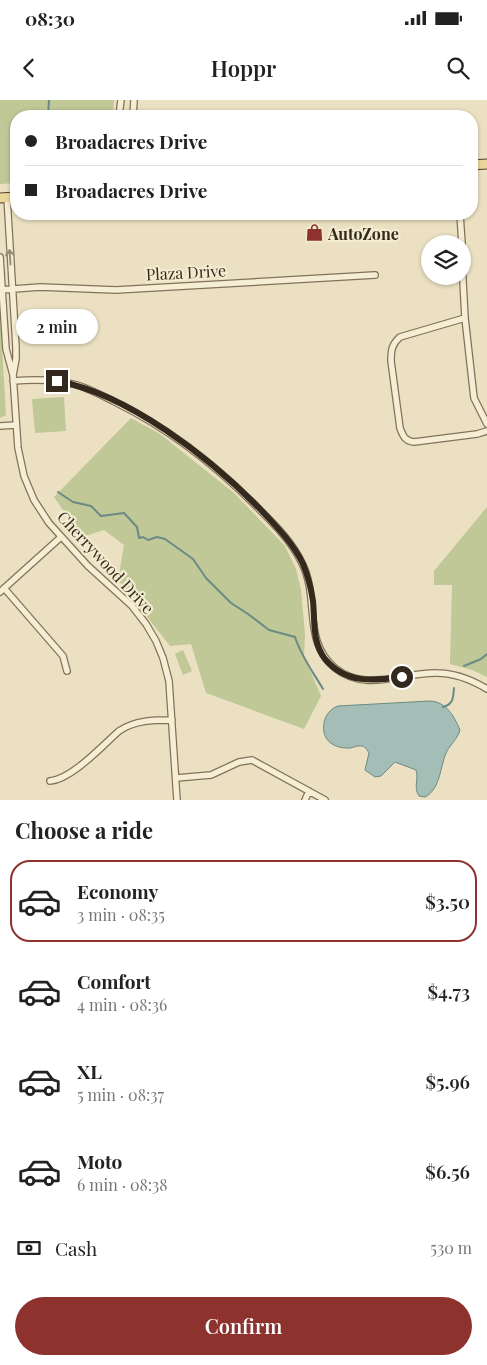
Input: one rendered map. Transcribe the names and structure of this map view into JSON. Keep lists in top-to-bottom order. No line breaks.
{"streets":{"street":["Plaza Drive","Cherrywood Drive"]},"crossings":[["Plaza Drive","Cherrywood Drive"]],"places":{"shop":["AutoZone"]},"page":{"status":"08:30","header":"Hoppr","banner":["Broadacres Drive","Broadacres Drive"],"bubble":"2 min","heading":"Choose a ride","list":[{"name":"Economy","note":"3 min · 08:35","value":"$3.50"},{"name":"Comfort","note":"4 min · 08:36","value":"$4.73"},{"name":"XL","note":"5 min · 08:37","value":"$5.96"},{"name":"Moto","note":"6 min · 08:38","value":"$6.56"}],"pay":["Cash","530 m"],"buttons":"Confirm"}}
